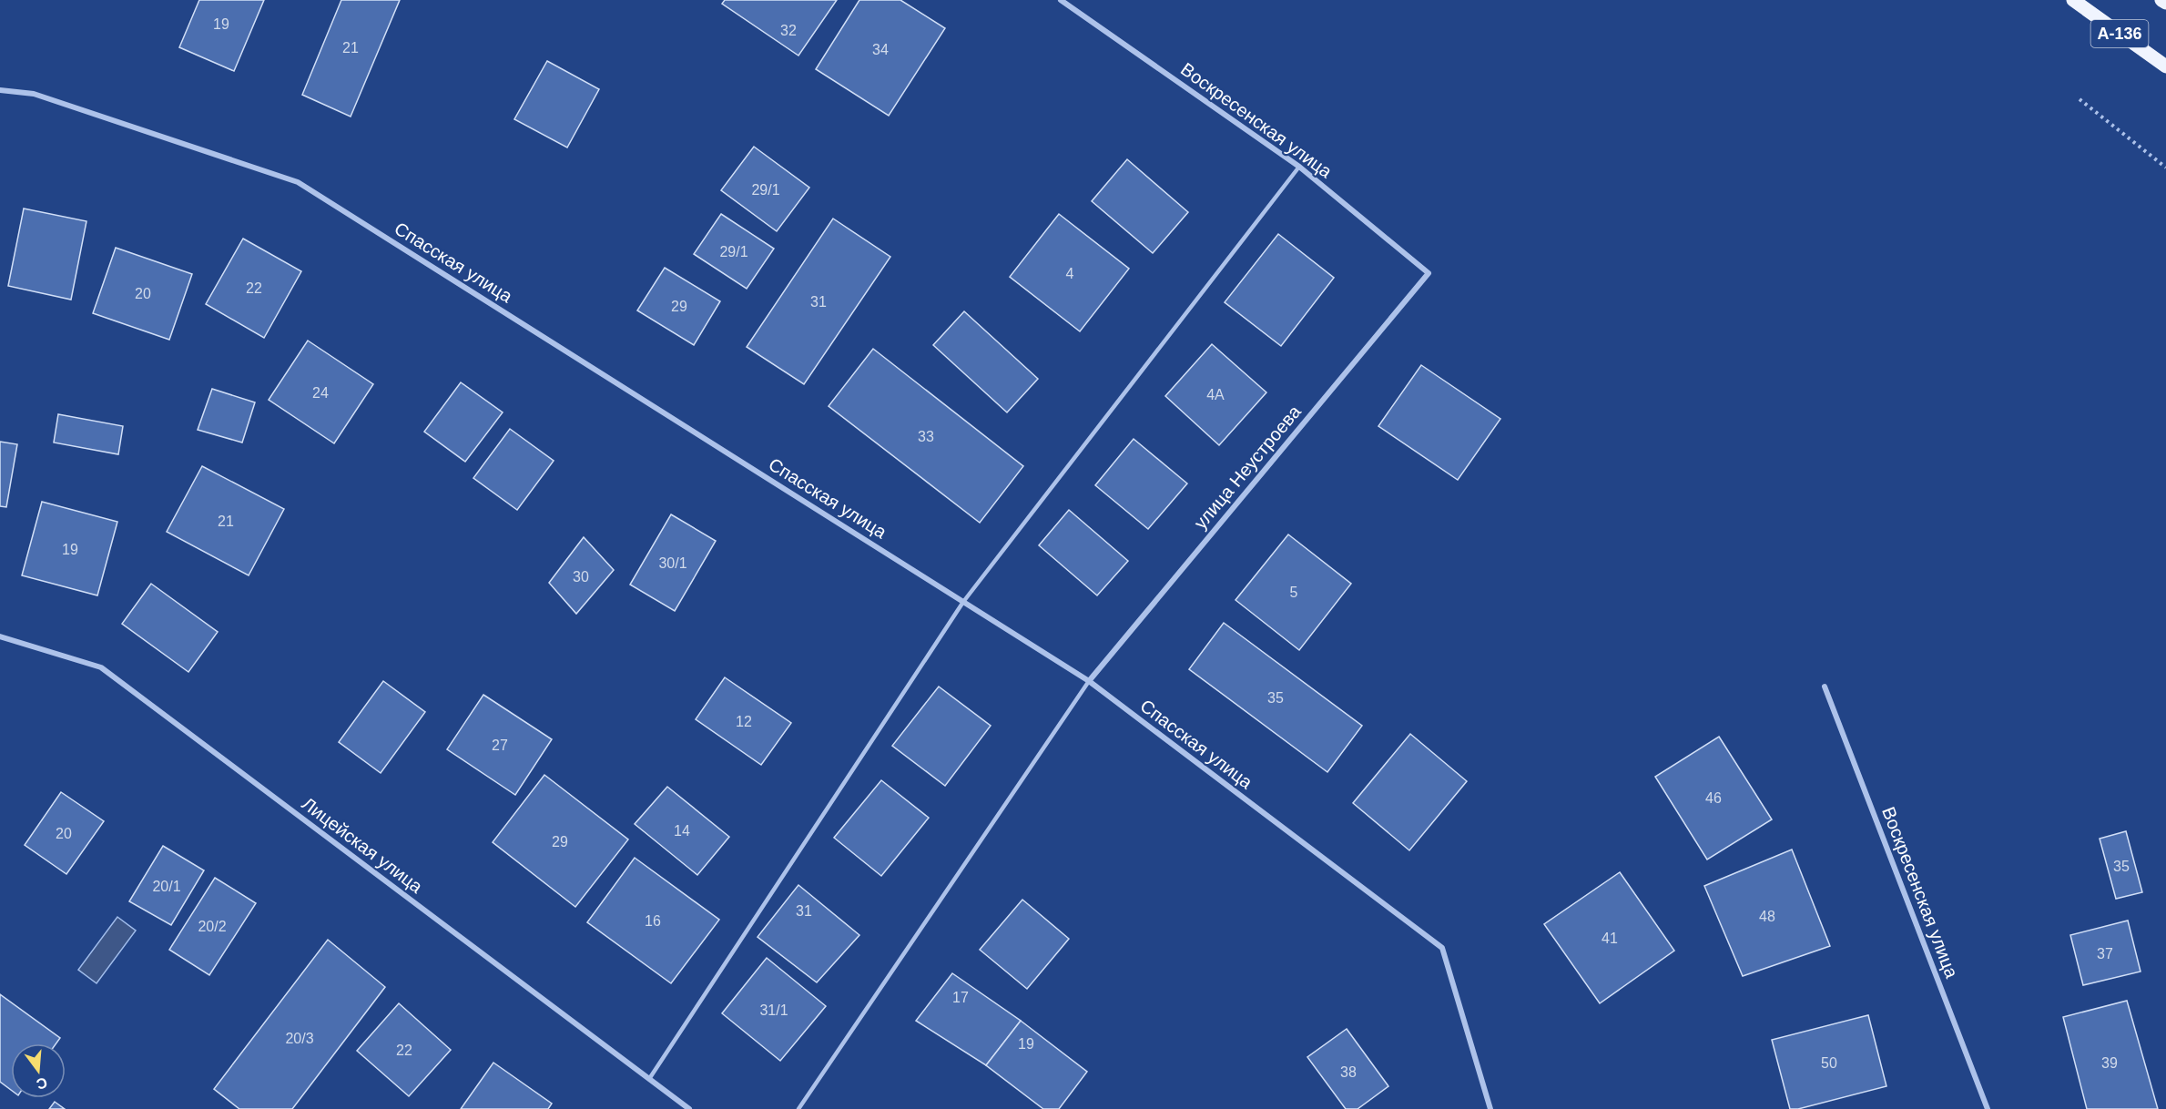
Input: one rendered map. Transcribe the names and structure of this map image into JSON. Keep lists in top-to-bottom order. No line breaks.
{"streets":{"main road":["А-136"],"street":["Воскресенская улица","Спасская улица","улица Неустроева","Лицейская улица"]},"crossings":[["Воскресенская улица","улица Неустроева"],["Спасская улица","улица Неустроева"]],"house_numbers":["19","32","21","34","29/1","29/1","4","22","20","31","29","24","4А","33","21","19","30/1","30","5","35","12","27","46","14","20","29","35","20/1","31","48","16","20/2","41","37","17","31/1","20/3","19","22","50","39","38"],"north":"bottom"}
